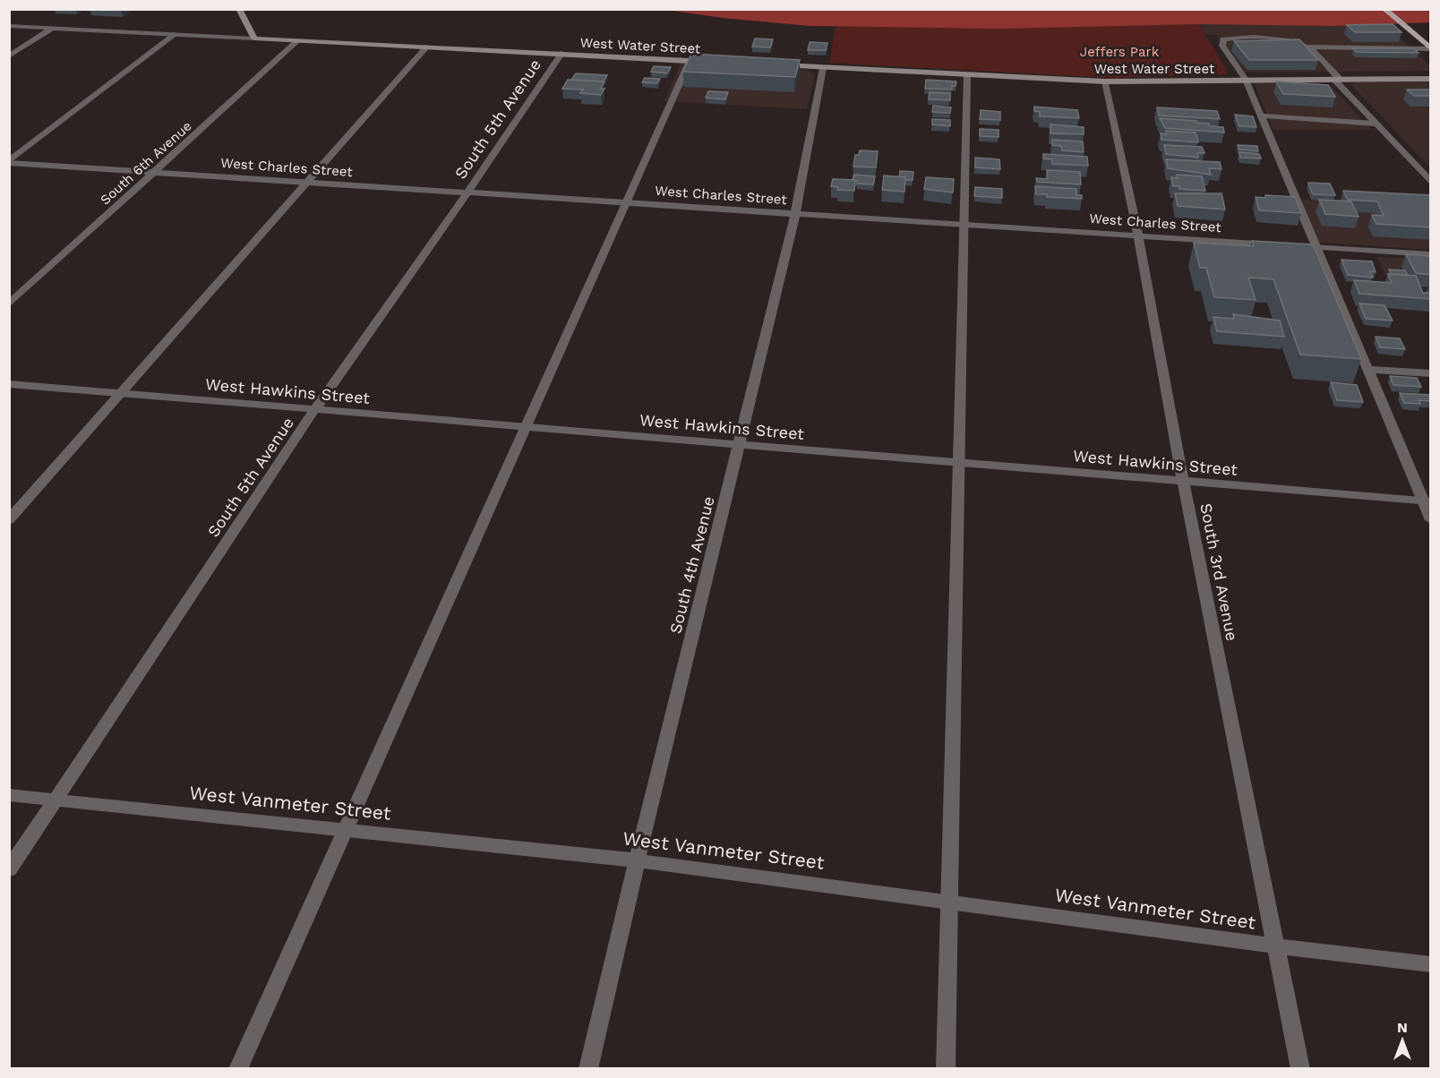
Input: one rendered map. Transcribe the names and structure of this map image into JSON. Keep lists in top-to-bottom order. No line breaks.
{"streets":{"main road":["West Water Street"],"street":["South 5th Avenue","South 6th Avenue","West Charles Street","West Hawkins Street","South 4th Avenue","South 3rd Avenue","West Vanmeter Street"]},"crossings":[["West Water Street","South 5th Avenue"],["West Water Street","South 6th Avenue"],["West Water Street","South 4th Avenue"],["West Water Street","South 3rd Avenue"],["South 5th Avenue","West Charles Street"],["South 5th Avenue","West Hawkins Street"],["South 5th Avenue","West Vanmeter Street"],["South 6th Avenue","West Charles Street"],["West Charles Street","South 4th Avenue"],["West Charles Street","South 3rd Avenue"],["West Hawkins Street","South 4th Avenue"],["West Hawkins Street","South 3rd Avenue"],["South 4th Avenue","West Vanmeter Street"],["South 3rd Avenue","West Vanmeter Street"]],"parks":["Jeffers Park"],"north":"top"}
